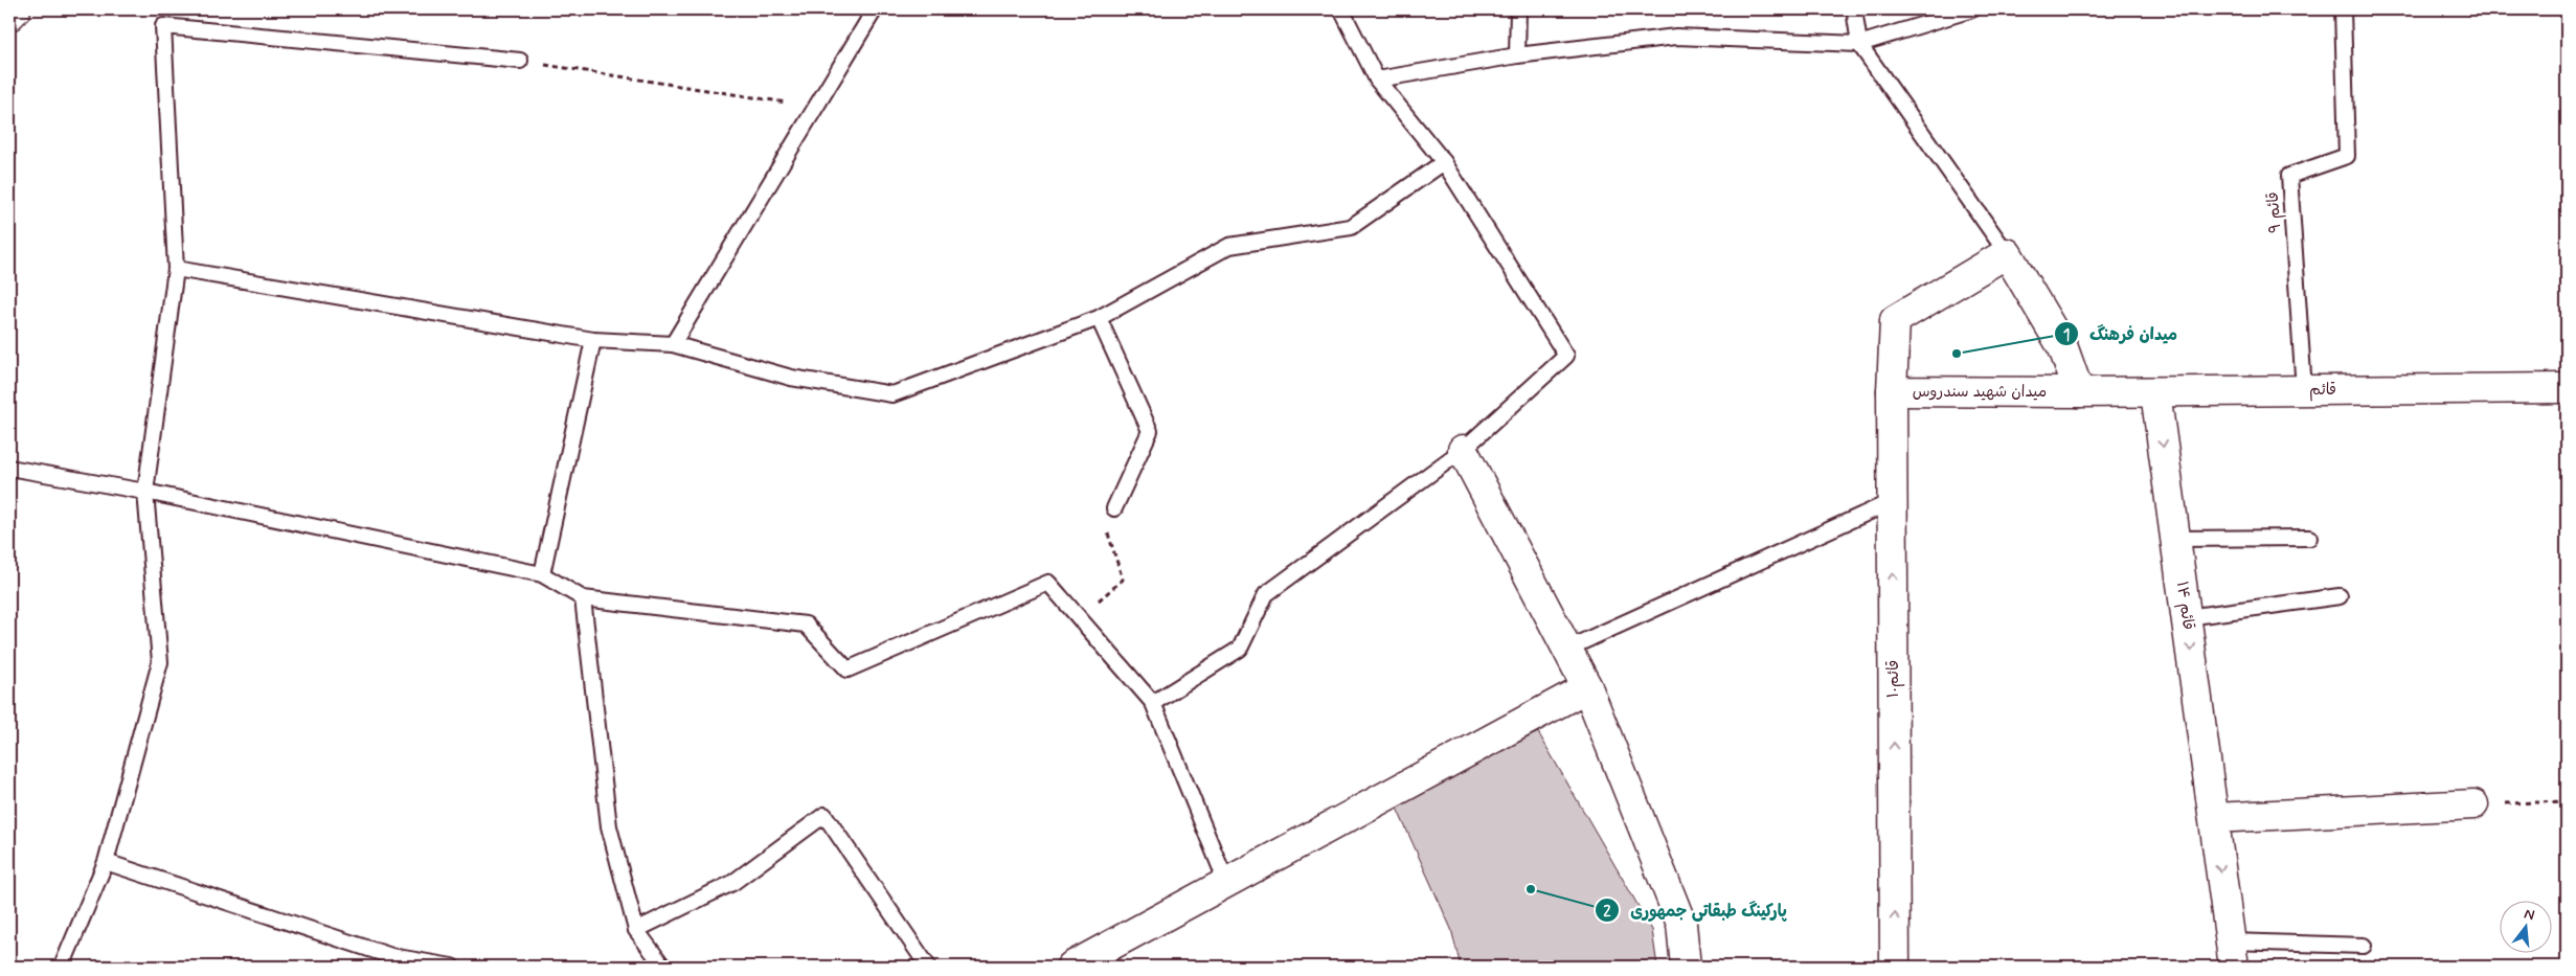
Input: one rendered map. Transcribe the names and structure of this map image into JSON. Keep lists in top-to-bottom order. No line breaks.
{"streets":{"street":["قائم","میدان شهید سندروس","قائم ۱۴","قائم۱۰"],"lane":["قائم ۹"]},"crossings":[["قائم ۹","قائم"],["قائم","میدان شهید سندروس"],["قائم","قائم ۱۴"],["میدان شهید سندروس","قائم۱۰"]],"one_way":["قائم ۱۴"],"places":["میدان فرهنگ","پارکینگ طبقاتی جمهوری"],"north":"top"}
